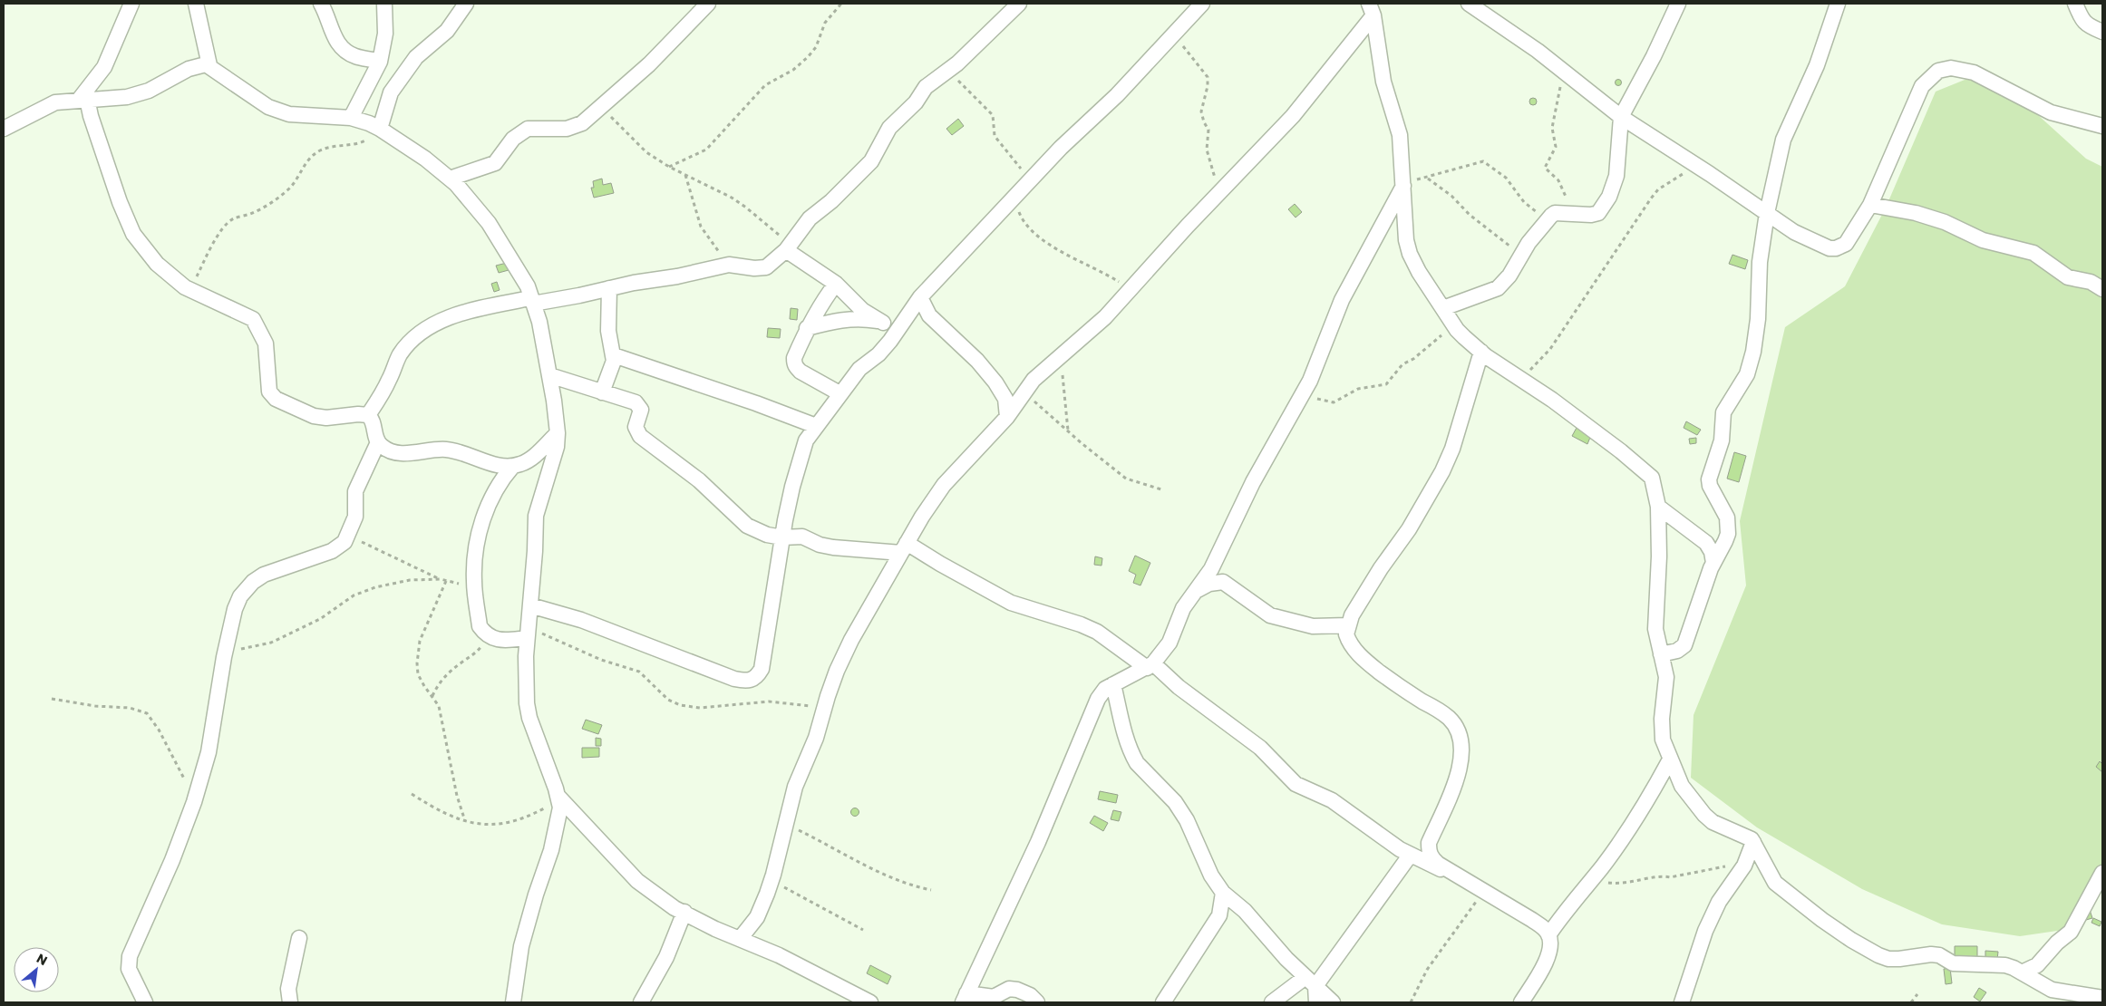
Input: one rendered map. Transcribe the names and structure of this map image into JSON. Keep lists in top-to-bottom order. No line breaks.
{"north":"top right"}
